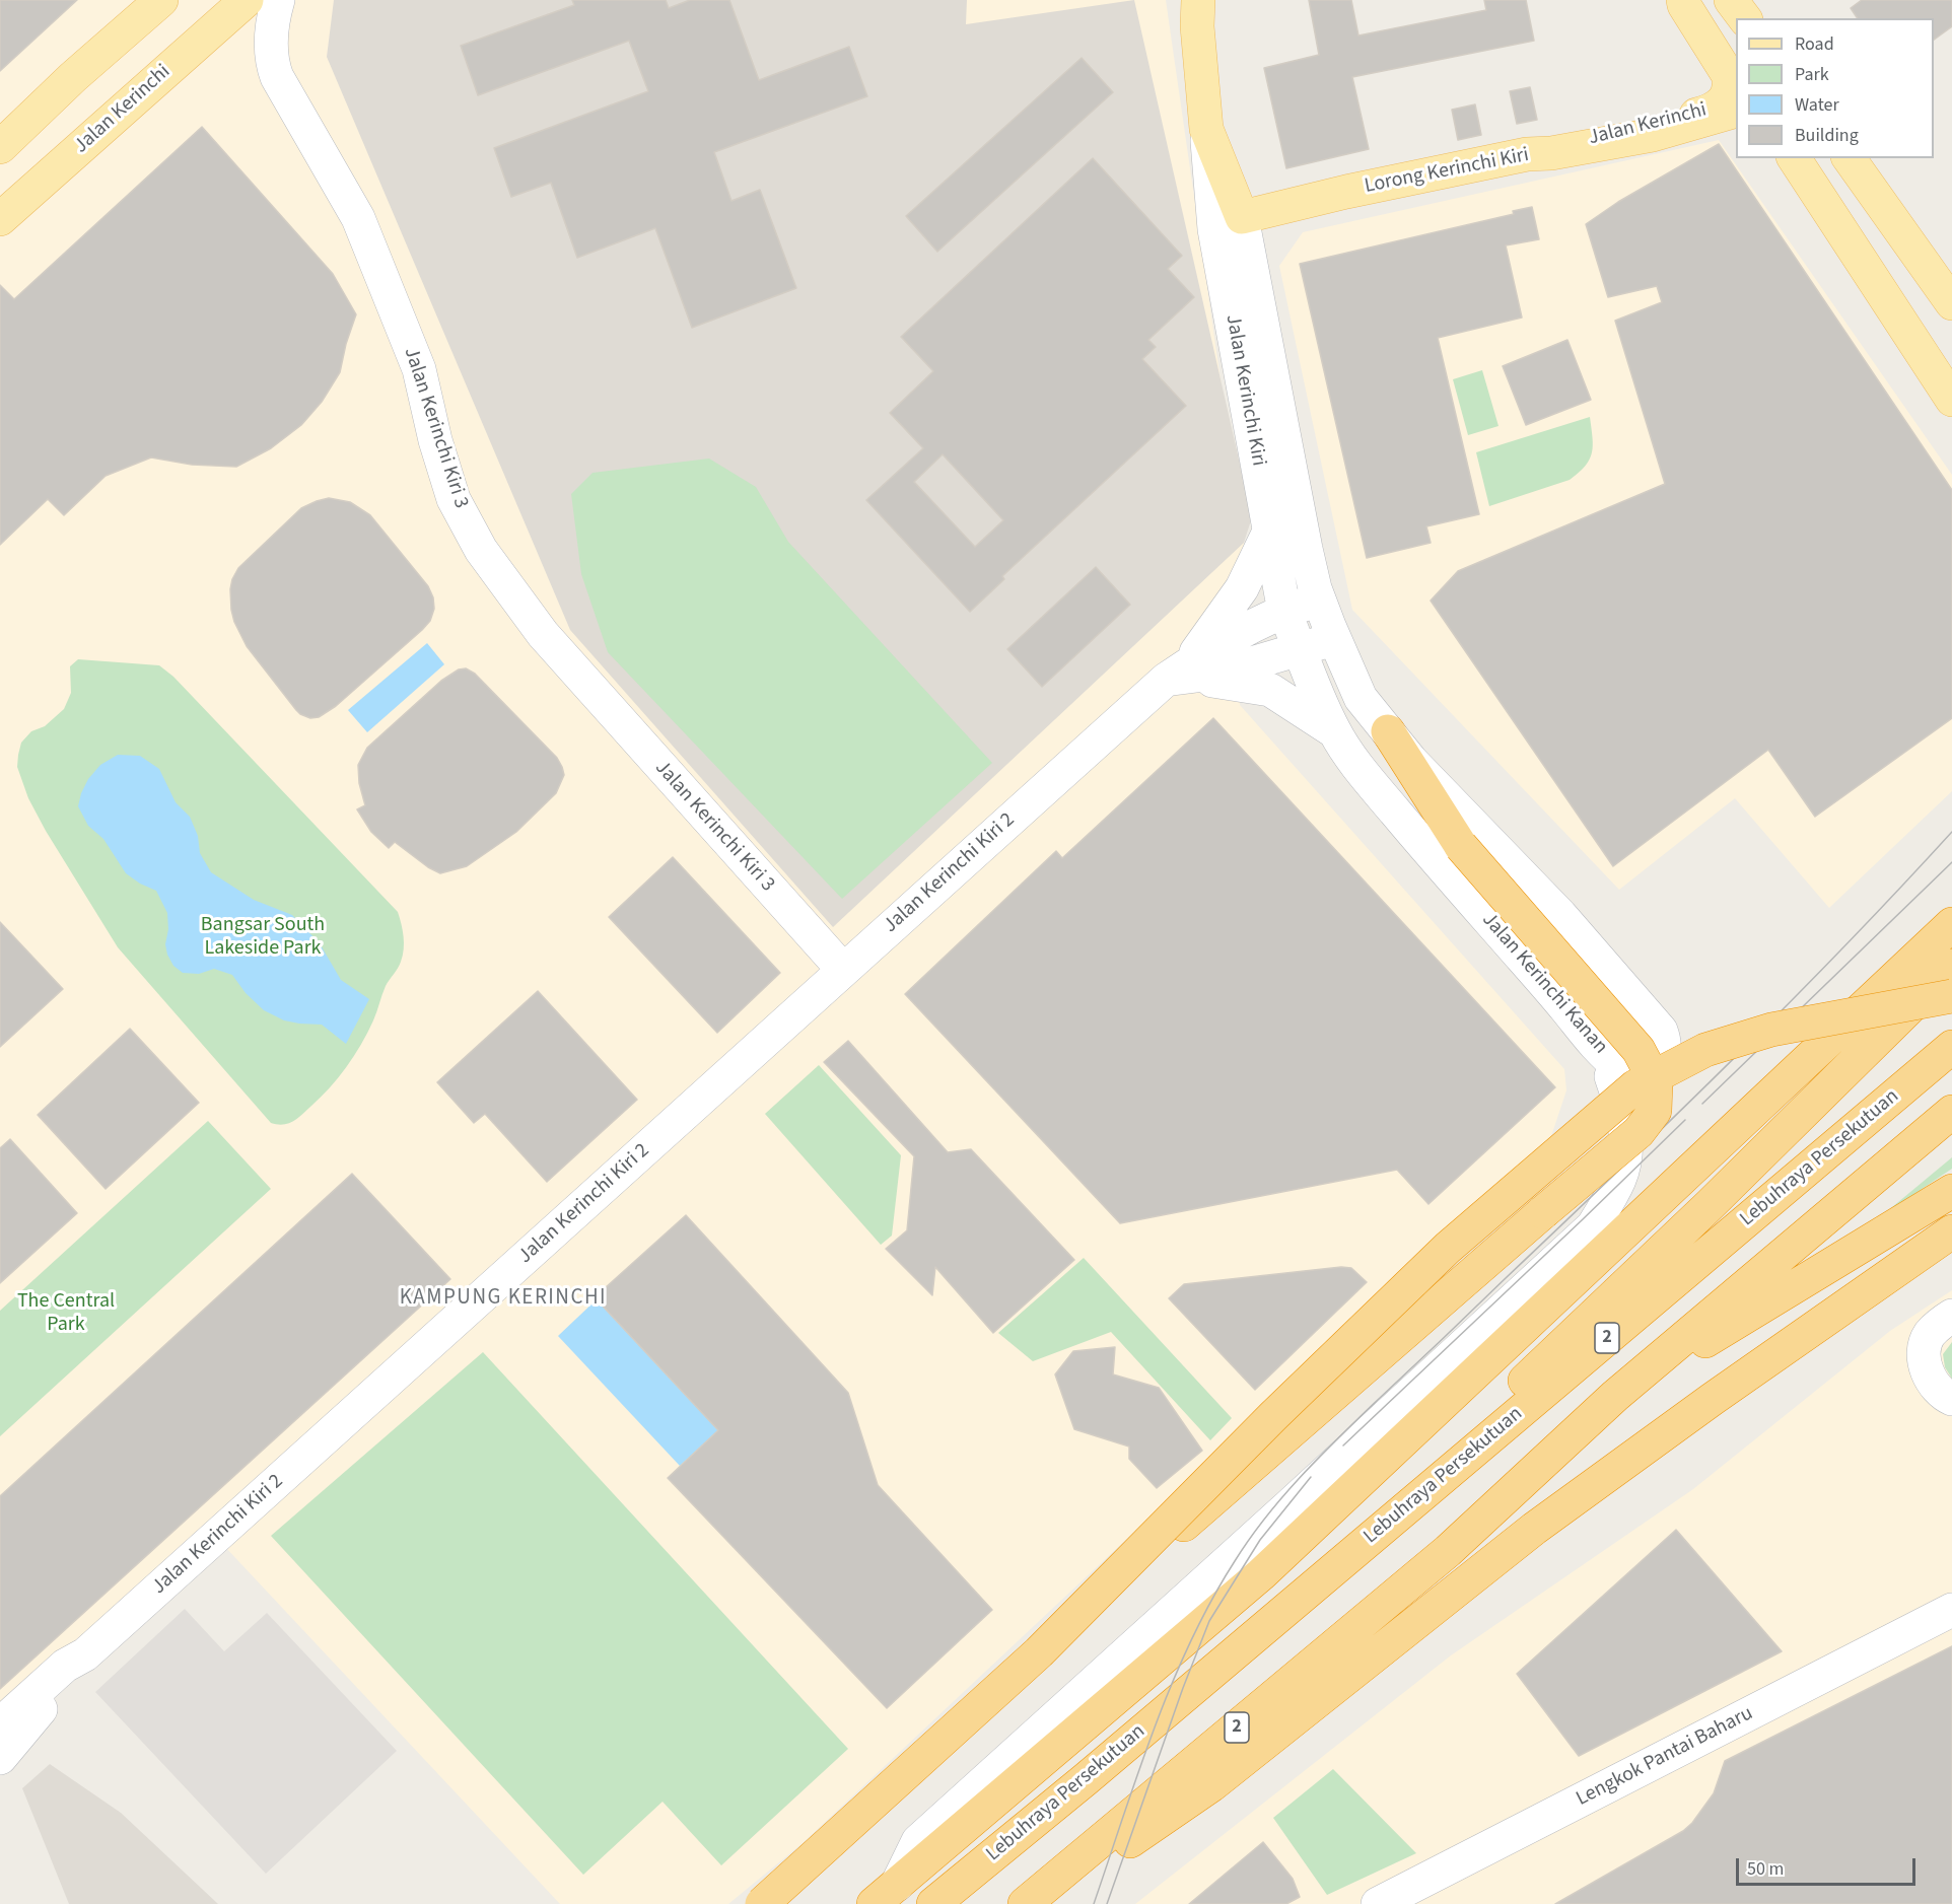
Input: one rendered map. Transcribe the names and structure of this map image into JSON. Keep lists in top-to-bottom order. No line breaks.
{"streets":{"highway":["Lebuhraya Persekutuan","2"],"main road":["Jalan Kerinchi","Lorong Kerinchi Kiri","Jalan Kerinchi Kiri"],"street":["Jalan Kerinchi Kiri 3","Jalan Kerinchi Kiri 2","Jalan Kerinchi Kanan","Lengkok Pantai Baharu"]},"crossings":[["Jalan Kerinchi","Lorong Kerinchi Kiri"],["Lorong Kerinchi Kiri","Jalan Kerinchi Kiri"],["Jalan Kerinchi Kiri","Jalan Kerinchi Kanan"],["Jalan Kerinchi Kiri 3","Jalan Kerinchi Kiri 2"]],"districts":["KAMPUNG KERINCHI"],"parks":["Bangsar South Lakeside Park","The Central Park"],"legend":["Road","Park","Water","Building"],"scale_bar":"50 m"}
